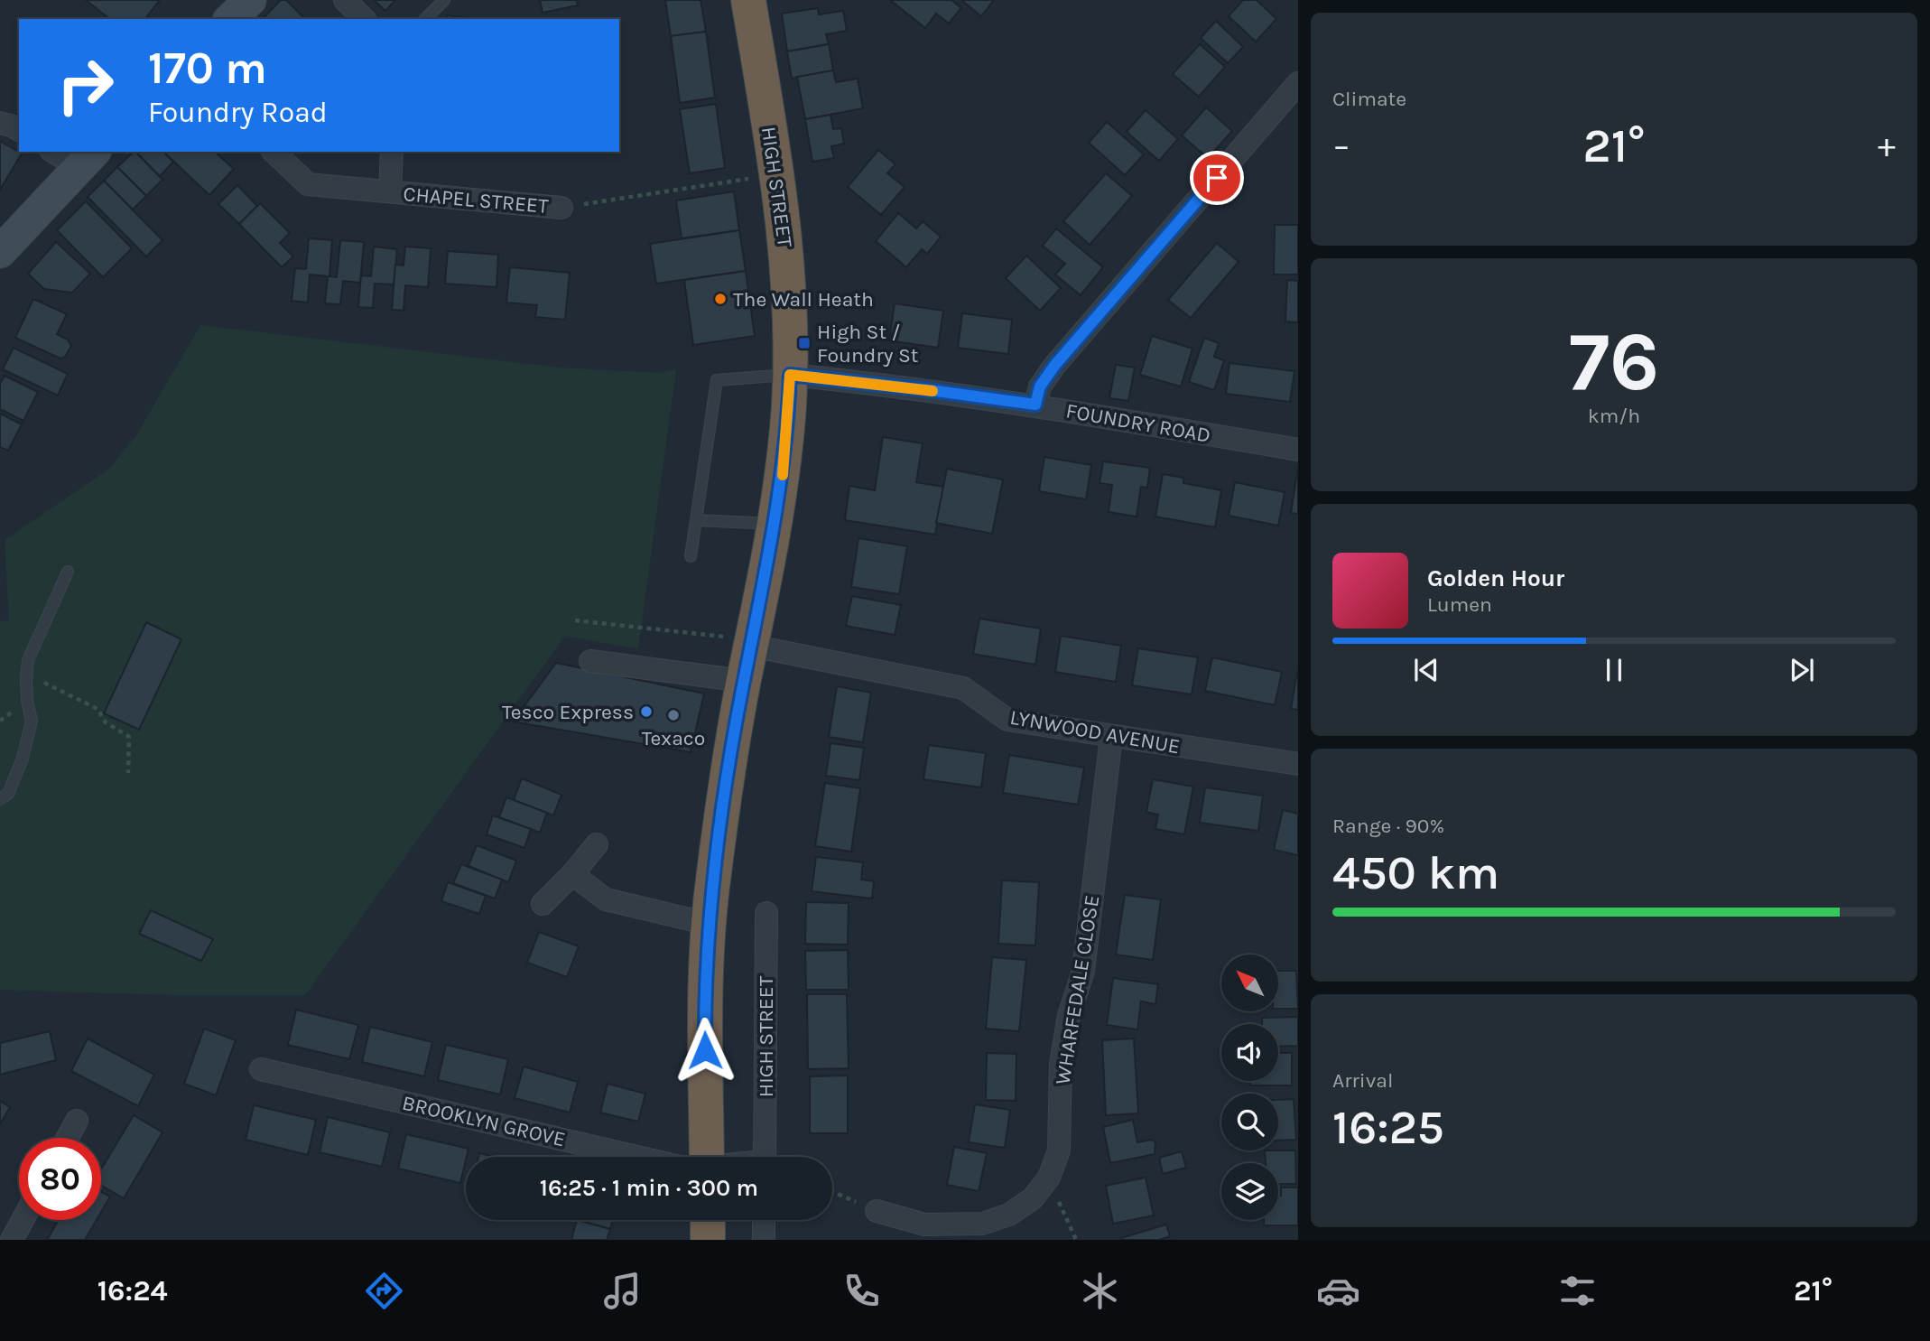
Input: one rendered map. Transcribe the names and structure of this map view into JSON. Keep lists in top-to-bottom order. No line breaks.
{"streets":{"highway":["HIGH STREET"],"street":["CHAPEL STREET","FOUNDRY ROAD","LYNWOOD AVENUE","WHARFEDALE CLOSE","BROOKLYN GROVE"]},"crossings":[["HIGH STREET","FOUNDRY ROAD"],["HIGH STREET","LYNWOOD AVENUE"],["LYNWOOD AVENUE","WHARFEDALE CLOSE"]],"places":{"other":["The Wall Heath","Tesco Express","Texaco"],"transit":["High St / Foundry St"]},"north":"top left","page":{"tile":["Climate",["76","km/h"],["Range · 90%","450 km"],["Arrival","16:25"]],"turn":["170 m","Foundry Road"],"heat":["−","21°","+"],"song":["Golden Hour","Lumen"],"limit":"80","trip":"16:25 · 1 min · 300 m","tabs":["16:24","21°"]}}
